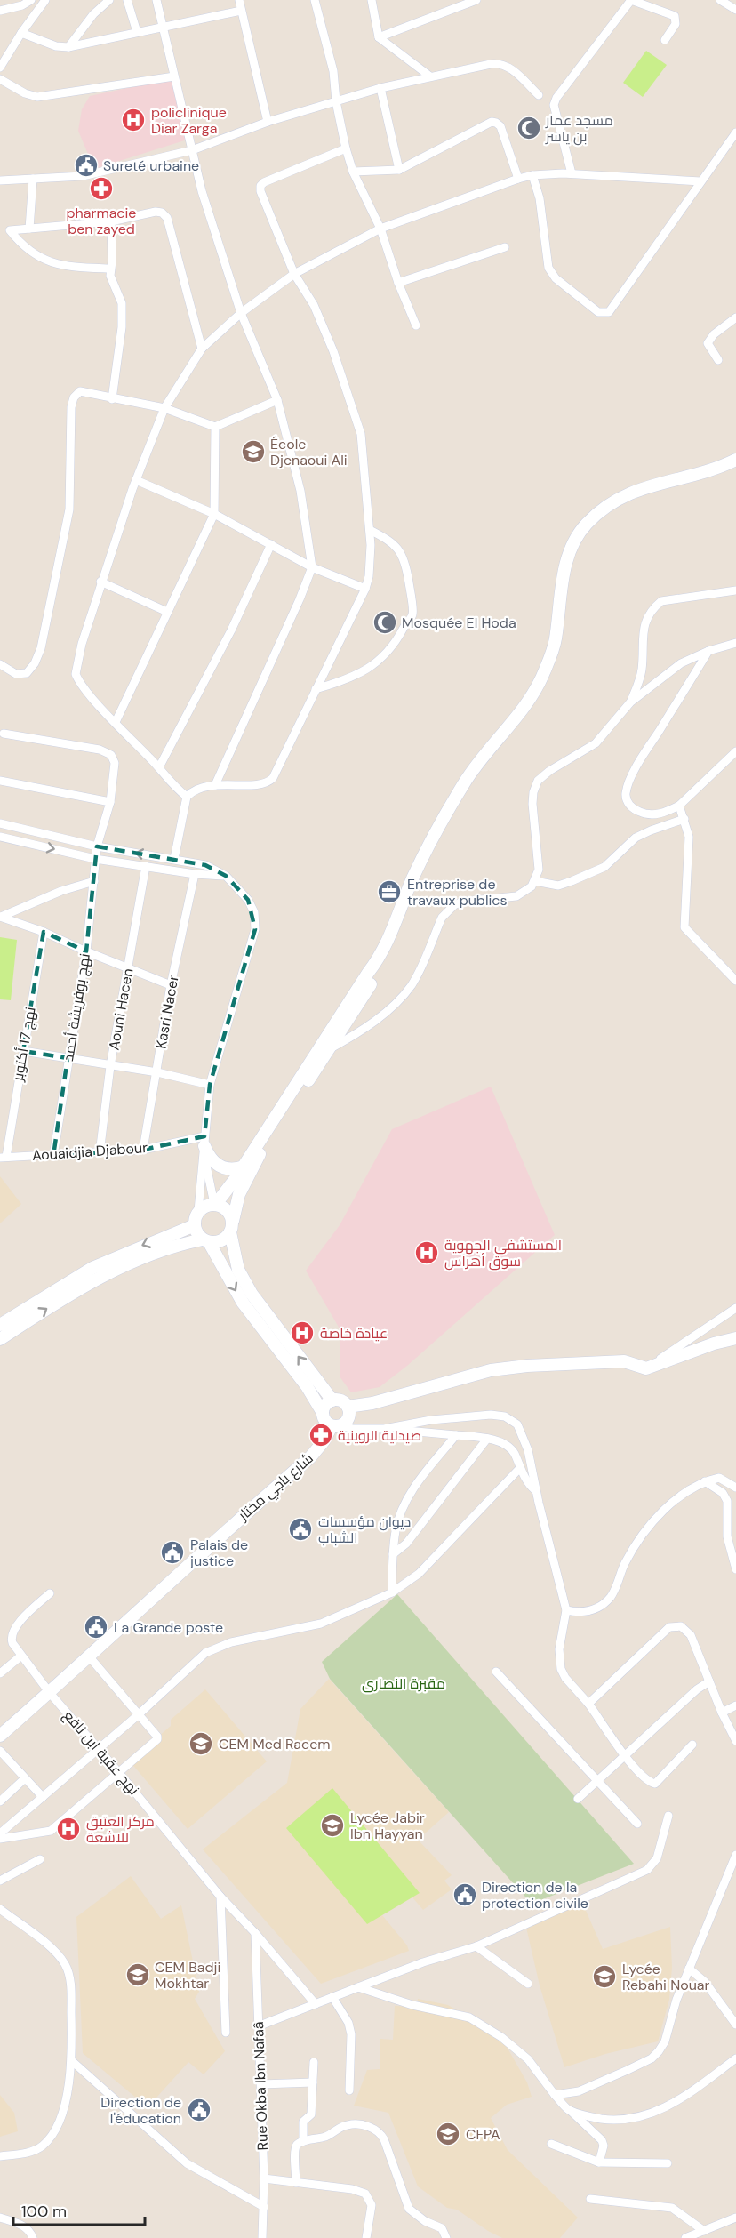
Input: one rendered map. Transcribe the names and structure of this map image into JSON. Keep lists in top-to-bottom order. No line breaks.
{"streets":{"street":["نهج بوفريشة أحمد","Aouni Hacen","Kasri Nacer","نهج 17 أكتوبر","Aouaidjia Djabour","شارع باجي مختار","نهج عقبة ابن نافع","Rue Okba Ibn Nafaâ"]},"crossings":[["نهج بوفريشة أحمد","Aouaidjia Djabour"],["Aouni Hacen","Aouaidjia Djabour"],["Kasri Nacer","Aouaidjia Djabour"],["نهج 17 أكتوبر","Aouaidjia Djabour"],["شارع باجي مختار","نهج عقبة ابن نافع"],["نهج عقبة ابن نافع","Rue Okba Ibn Nafaâ"]],"parks":["مقبرة النصارى"],"places":{"hospital":["policlinique Diar Zarga","المستشفى الجهوية سوق أهراس","عيادة خاصة","مركز العتيق للاشعة"],"mosque":["مسجد عمار بن ياسر","Mosquée El Hoda"],"public building":["Sureté urbaine","ديوان مؤسسات الشباب","Palais de justice","La Grande poste","Direction de la protection civile","Direction de l'éducation"],"pharmacy":["pharmacie ben zayed","صيدلية الروينية"],"school or university":["École Djenaoui Ali","CEM Med Racem","Lycée Jabir Ibn Hayyan","CEM Badji Mokhtar","Lycée Rebahi Nouar","CFPA"],"office":["Entreprise de travaux publics"]},"scale_bar":"100 m"}
